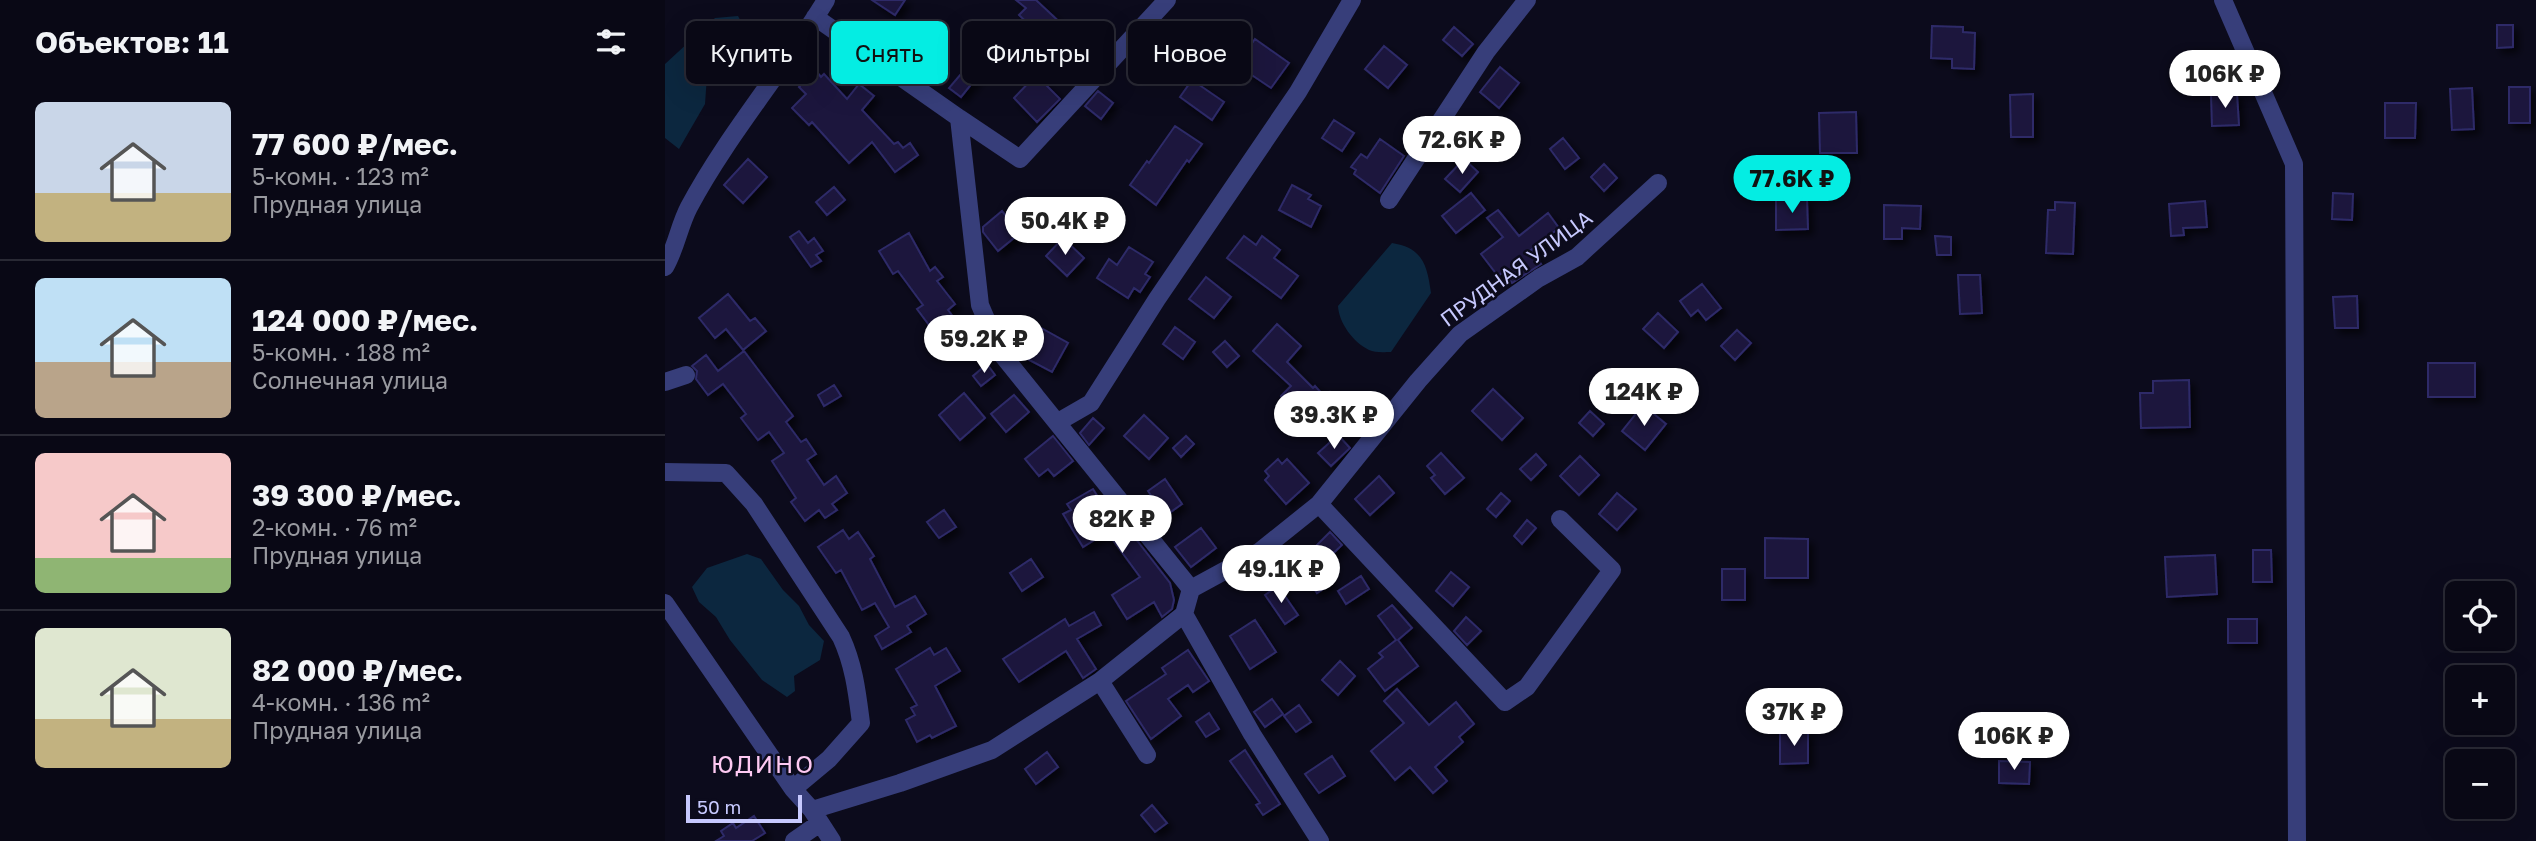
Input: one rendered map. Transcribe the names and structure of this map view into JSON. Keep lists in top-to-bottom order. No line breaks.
{"streets":{"street":["ПРУДНАЯ УЛИЦА"]},"districts":["ЮДИНО"],"scale_bar":"50 m","page":{"heading":"Объектов: 11","chip":["Купить","Снять","Фильтры","Новое"],"price":["106K ₽","72.6K ₽","77.6K ₽","50.4K ₽","59.2K ₽","124K ₽","39.3K ₽","82K ₽","49.1K ₽","37K ₽","106K ₽"],"list":[{"name":"77 600 ₽/мес.","note":"5-комн. · 123 m² · Прудная улица"},{"name":"124 000 ₽/мес.","note":"5-комн. · 188 m² · Солнечная улица"},{"name":"39 300 ₽/мес.","note":"2-комн. · 76 m² · Прудная улица"},{"name":"82 000 ₽/мес.","note":"4-комн. · 136 m² · Прудная улица"}],"map_buttons":["+","−"],"scale":"50 m"}}
